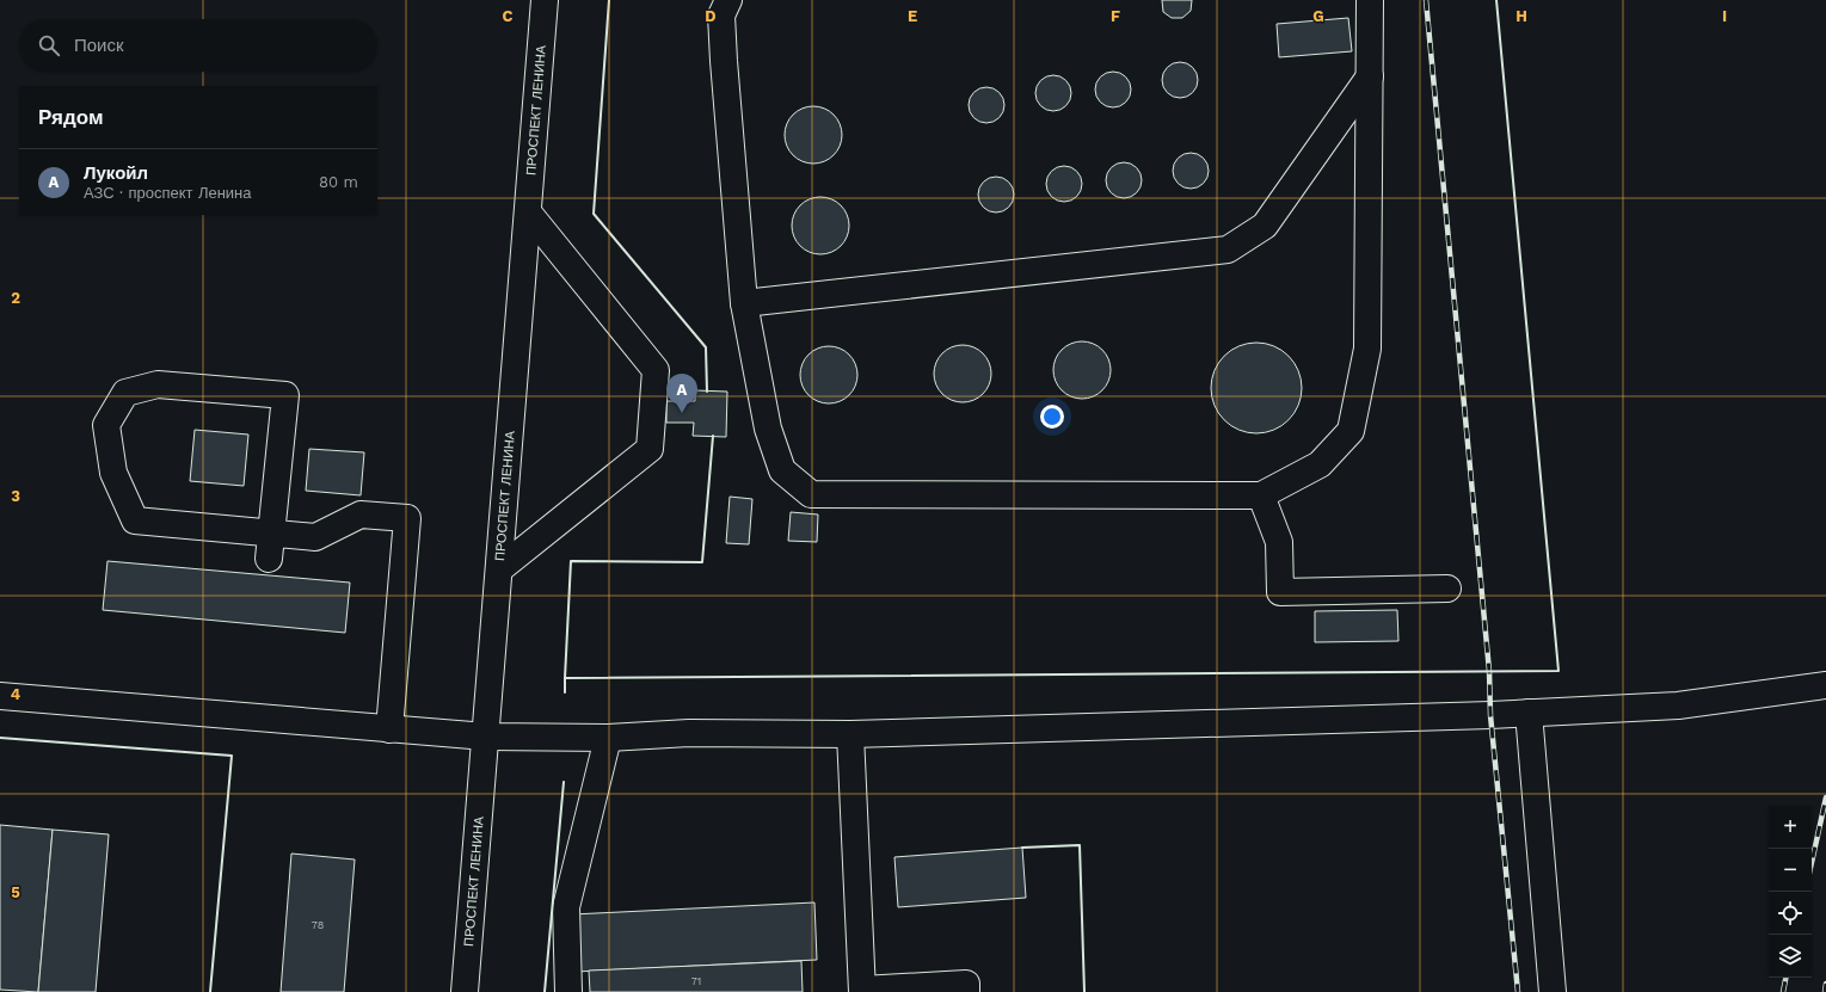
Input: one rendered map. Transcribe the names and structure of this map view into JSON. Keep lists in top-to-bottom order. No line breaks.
{"streets":{"street":["ПРОСПЕКТ ЛЕНИНА"]},"house_numbers":["78","71"],"page":{"search":"Поиск","heading":"Рядом","list":[{"mark":"A","name":"Лукойл","note":"АЗС · проспект Ленина","value":"80 m"}],"pins":"A","map_buttons":["+","−"]},"grid":{"columns":["C","D","E","F","G","H","I"],"rows":["2","3","4","5"]}}
